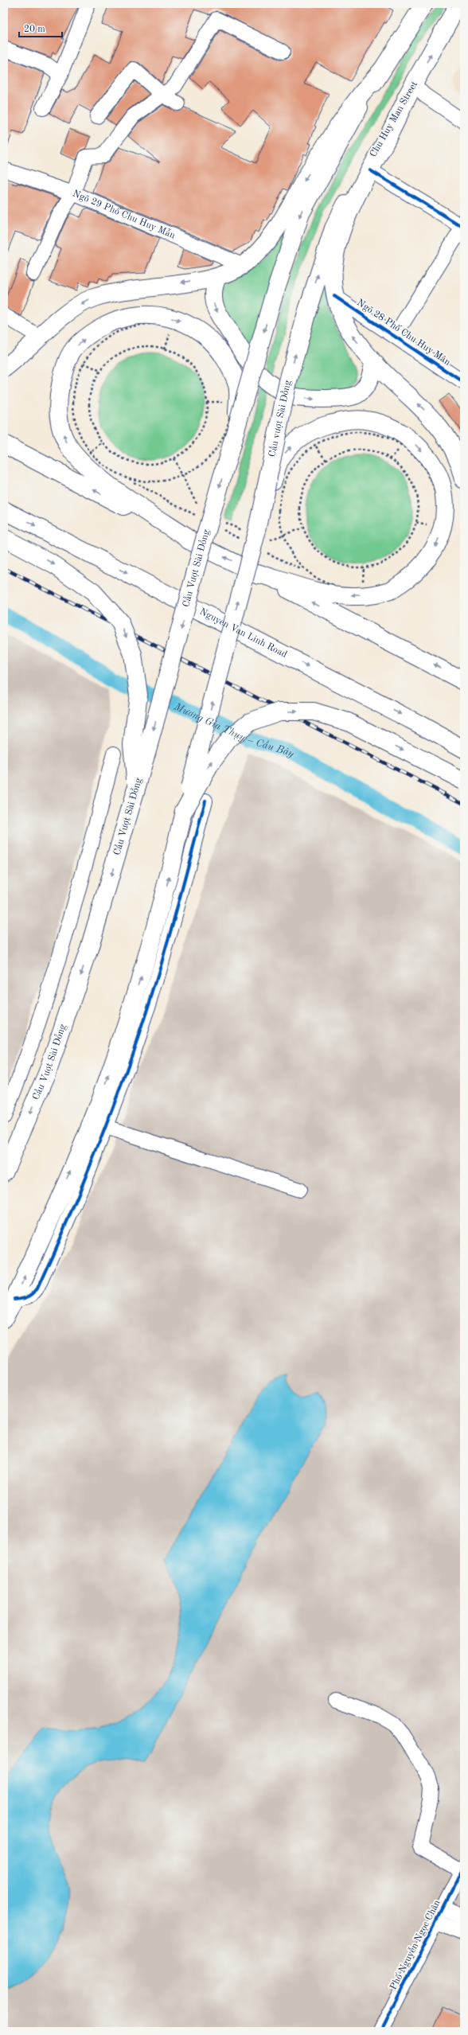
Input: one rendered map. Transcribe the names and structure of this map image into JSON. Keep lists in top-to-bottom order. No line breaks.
{"streets":{"main road":["Chu Huy Man Street","Cầu vượt Sài Đồng","Cầu Vượt Sài Đồng","Nguyen Van Linh Road"],"street":["Ngõ 29 Phố Chu Huy Mẫn","Ngõ 28 Phố Chu Huy Mân","Phố Nguyễn Ngọc Chân"]},"crossings":[["Chu Huy Man Street","Cầu vượt Sài Đồng"]],"water":["Mương Gia Thụy – Cầu Bây"],"scale_bar":"20 m"}
